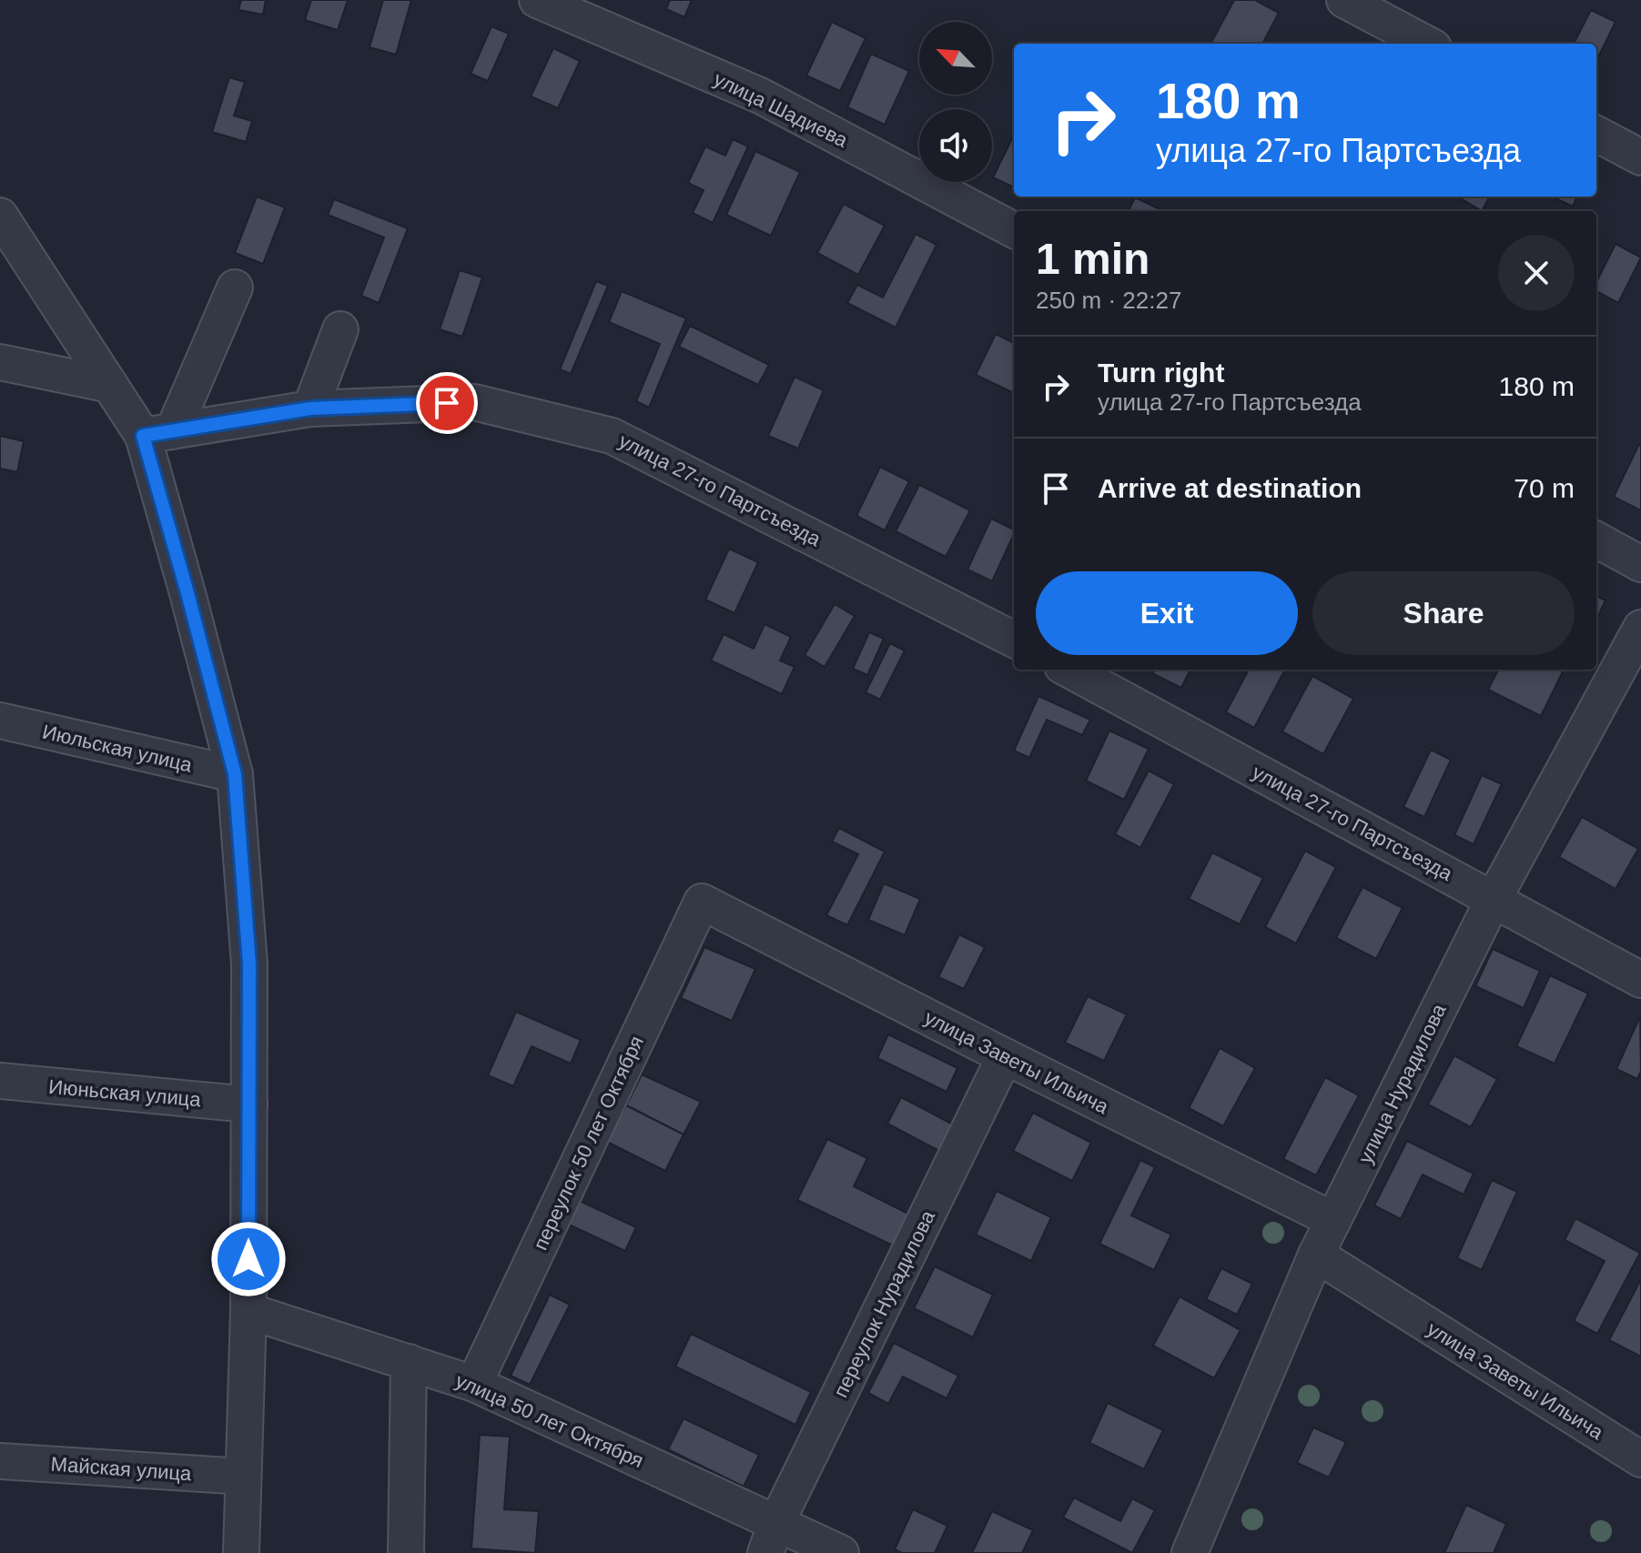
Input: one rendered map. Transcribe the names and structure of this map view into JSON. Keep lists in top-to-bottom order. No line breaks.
{"streets":{"street":["улица Шадиева","улица 27-го Партсъезда","Июльская улица","улица Заветы Ильича","улица Нурадилова","Июньская улица","переулок 50 лет Октября","переулок Нурадилова","улица 50 лет Октября","Майская улица"]},"crossings":[["улица 27-го Партсъезда","улица Нурадилова"],["улица Заветы Ильича","улица Нурадилова"],["улица Заветы Ильича","переулок 50 лет Октября"],["улица Заветы Ильича","переулок Нурадилова"],["переулок 50 лет Октября","улица 50 лет Октября"],["переулок Нурадилова","улица 50 лет Октября"]],"north":"top left","page":{"turn":["180 m","улица 27-го Партсъезда"],"heading":["1 min","250 m · 22:27"],"list":[{"name":"Turn right","note":"улица 27-го Партсъезда","value":"180 m"},{"name":"Arrive at destination","value":"70 m"}],"buttons":["Exit","Share"]}}
